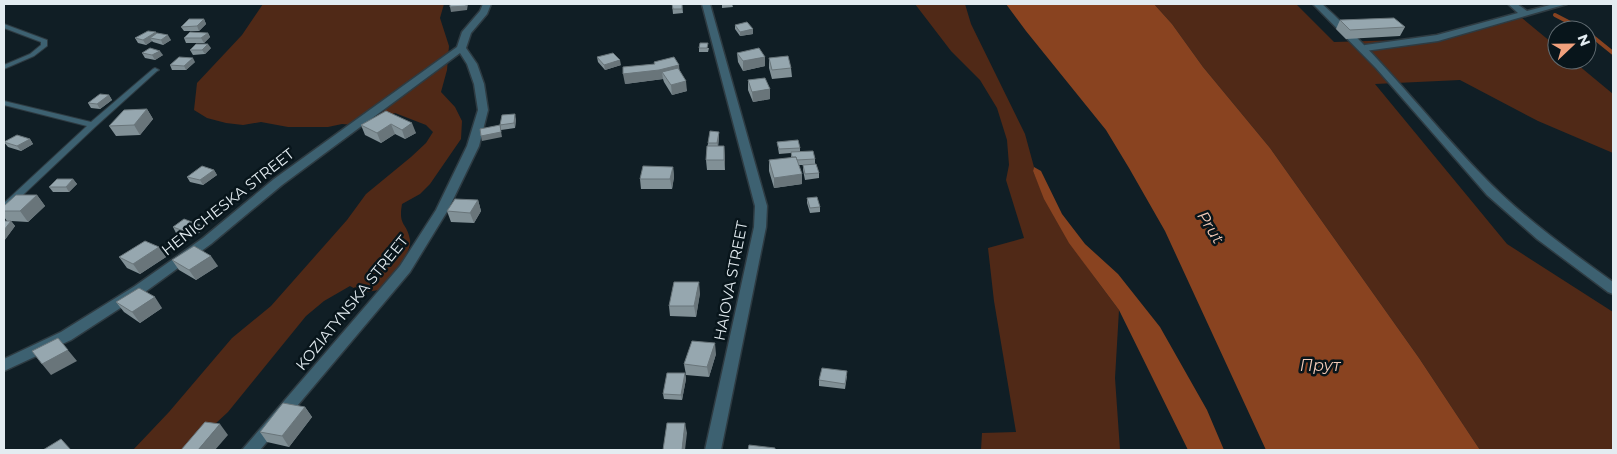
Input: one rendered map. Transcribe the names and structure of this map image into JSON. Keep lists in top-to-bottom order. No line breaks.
{"streets":{"street":["HENICHESKA STREET","HAIOVA STREET","KOZIATYNSKA STREET"]},"crossings":[["HENICHESKA STREET","KOZIATYNSKA STREET"]],"water":["Prut","Прут"],"north":"right"}
